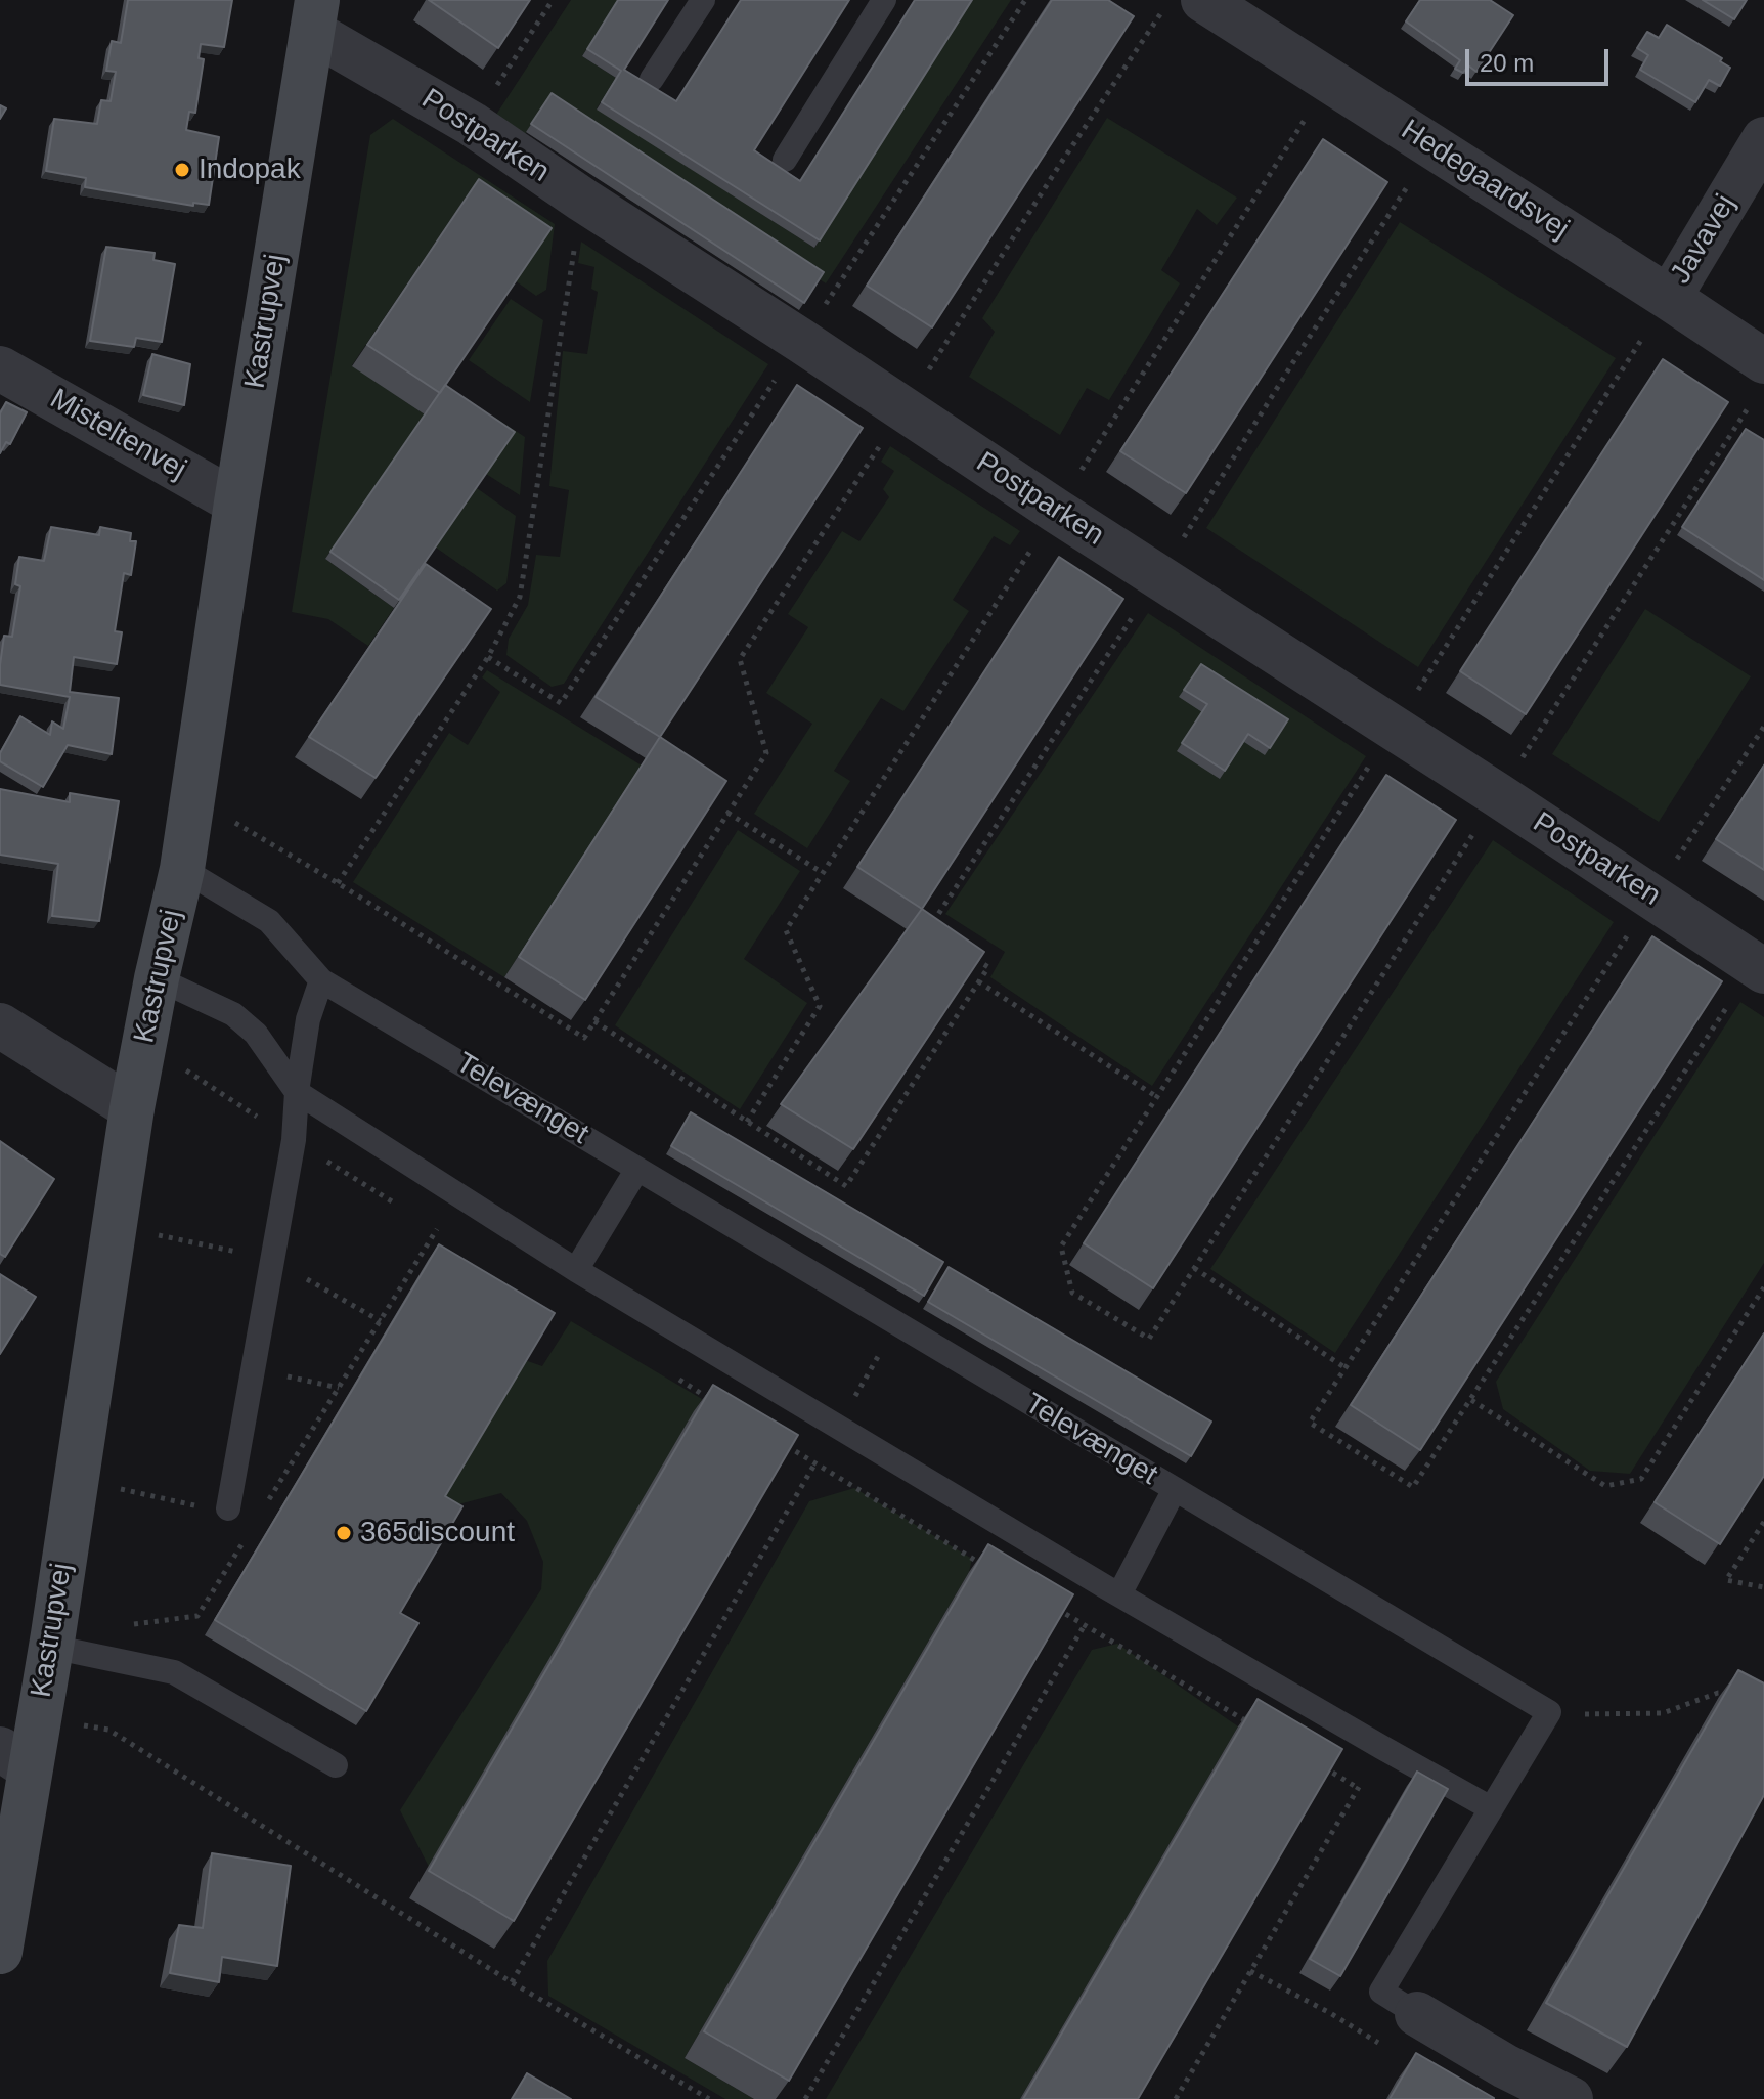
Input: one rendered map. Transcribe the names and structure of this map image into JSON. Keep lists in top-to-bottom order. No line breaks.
{"streets":{"street":["Postparken","Hedegaardsvej","Javavej","Kastrupvej","Misteltenvej"],"lane":["Televænget"]},"crossings":[["Postparken","Kastrupvej"],["Hedegaardsvej","Javavej"],["Kastrupvej","Misteltenvej"],["Kastrupvej","Televænget"]],"places":["Indopak","365discount"],"scale_bar":"20 m"}
